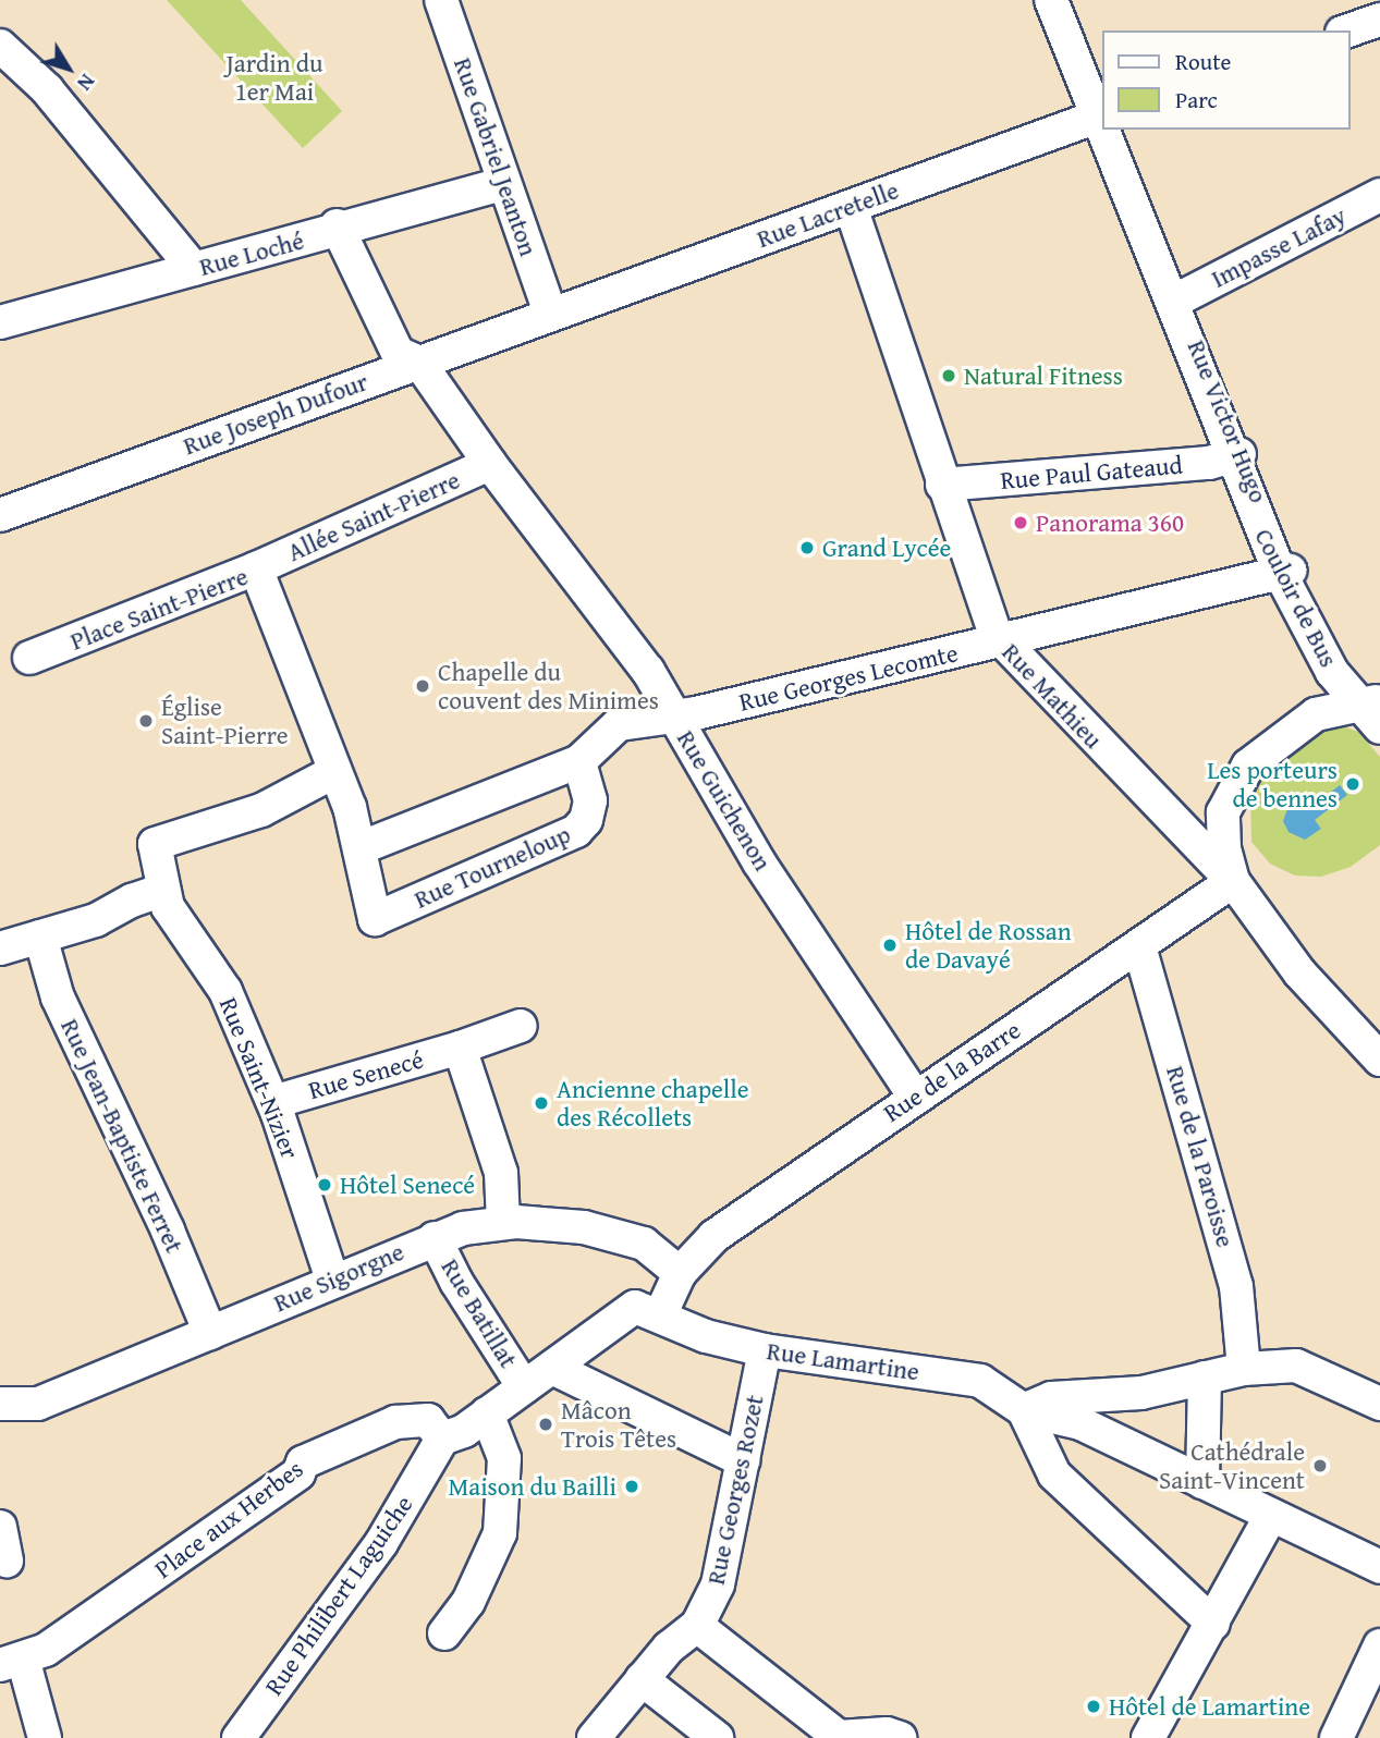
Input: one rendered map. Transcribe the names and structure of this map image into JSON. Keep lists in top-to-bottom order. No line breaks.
{"streets":{"street":["Rue Gabriel Jeanton","Rue Lacretelle","Impasse Lafay","Rue Loché","Rue Joseph Dufour","Rue Victor Hugo","Rue Paul Gateaud","Allée Saint-Pierre","Place Saint-Pierre","Rue Georges Lecomte","Rue Mathieu","Rue Guichenon","Rue Tourneloup","Rue de la Barre","Rue Senecé","Rue Saint-Nizier","Rue Jean-Baptiste Ferret","Rue de la Paroisse","Rue Sigorgne","Rue Batillat","Rue Lamartine","Rue Georges Rozet","Place aux Herbes","Rue Philibert Laguiche"]},"crossings":[["Rue Gabriel Jeanton","Rue Lacretelle"],["Rue Gabriel Jeanton","Rue Loché"],["Rue Gabriel Jeanton","Rue Joseph Dufour"],["Rue Lacretelle","Rue Joseph Dufour"],["Rue Lacretelle","Rue Mathieu"],["Impasse Lafay","Rue Victor Hugo"],["Rue Loché","Rue Guichenon"],["Rue Joseph Dufour","Rue Guichenon"],["Rue Victor Hugo","Rue Paul Gateaud"],["Rue Victor Hugo","Rue Georges Lecomte"],["Rue Paul Gateaud","Rue Mathieu"],["Allée Saint-Pierre","Place Saint-Pierre"],["Allée Saint-Pierre","Rue Guichenon"],["Place Saint-Pierre","Rue Tourneloup"],["Place Saint-Pierre","Rue Saint-Nizier"],["Rue Georges Lecomte","Rue Mathieu"],["Rue Georges Lecomte","Rue Guichenon"],["Rue Georges Lecomte","Rue Tourneloup"],["Rue Mathieu","Rue de la Barre"],["Rue Guichenon","Rue de la Barre"],["Rue de la Barre","Rue de la Paroisse"],["Rue de la Barre","Rue Sigorgne"],["Rue Senecé","Rue Saint-Nizier"],["Rue Saint-Nizier","Rue Sigorgne"],["Rue Jean-Baptiste Ferret","Rue Sigorgne"],["Rue Sigorgne","Rue Batillat"],["Rue Lamartine","Rue Georges Rozet"],["Place aux Herbes","Rue Philibert Laguiche"]],"parks":["Jardin du 1er Mai"],"places":["Natural Fitness","Panorama 360","Grand Lycée","Chapelle du couvent des Minimes","Église Saint-Pierre","Les porteurs de bennes","Hôtel de Rossan de Davayé","Ancienne chapelle des Récollets","Hôtel Senecé","Mâcon Trois Têtes","Cathédrale Saint-Vincent","Maison du Bailli","Hôtel de Lamartine"],"legend":["Route","Parc"],"north":"bottom right"}
